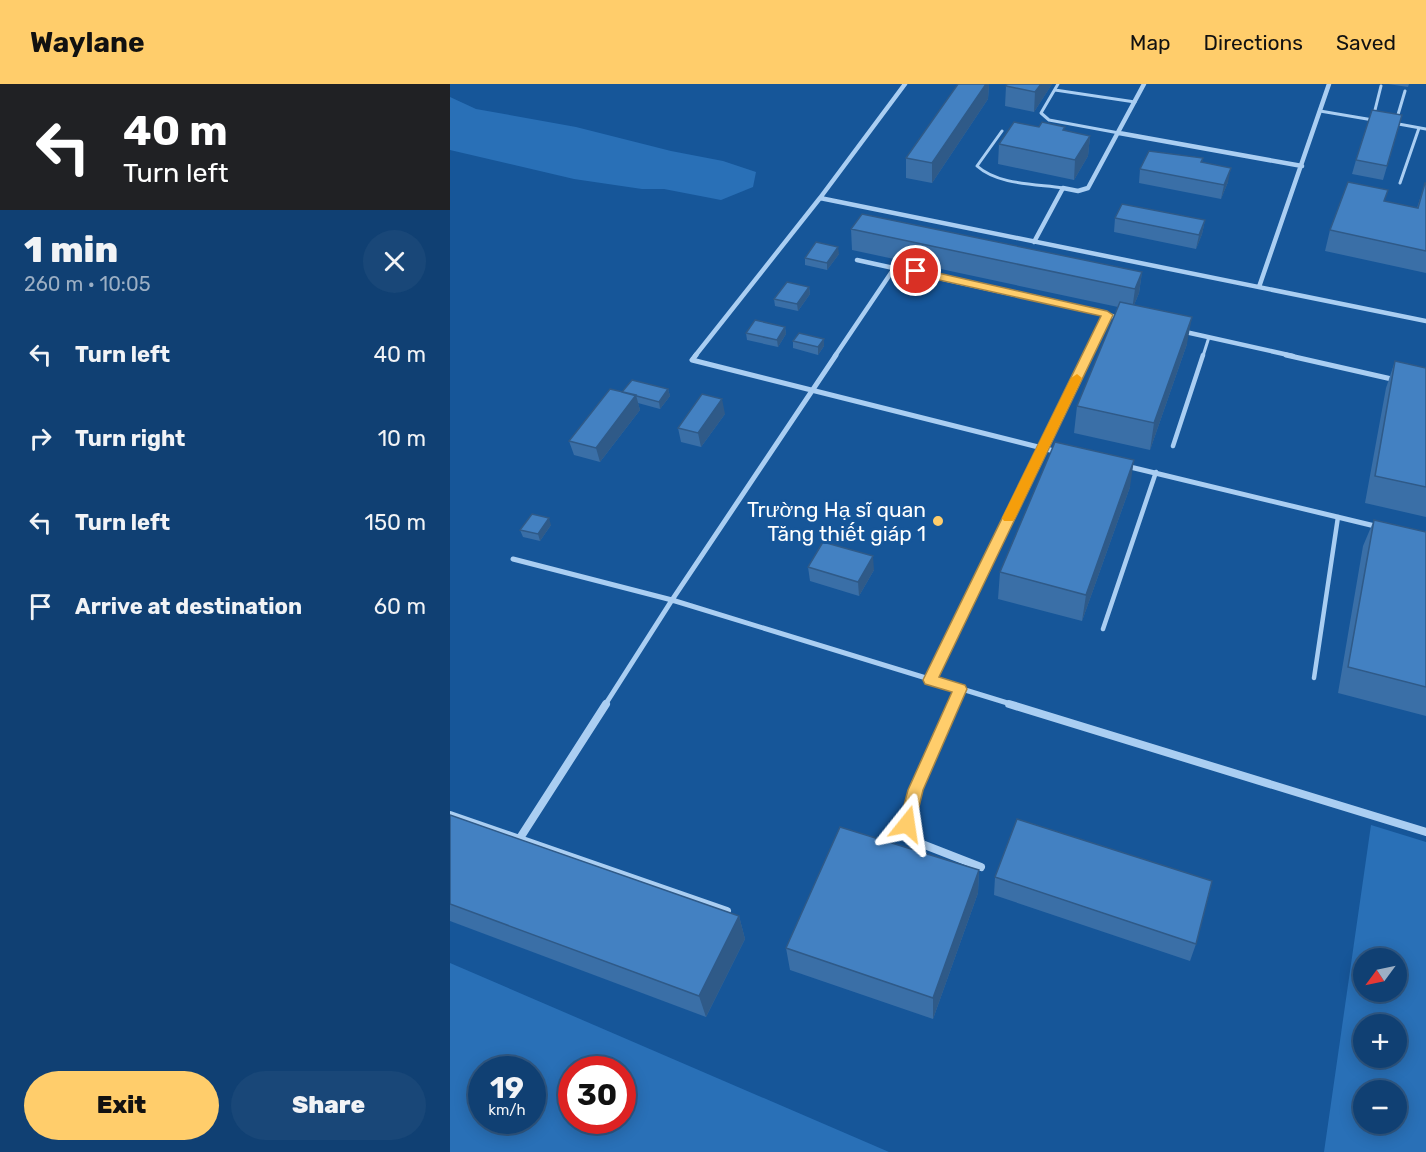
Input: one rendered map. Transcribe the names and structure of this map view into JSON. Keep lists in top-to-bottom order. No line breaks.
{"places":["Trường Hạ sĩ quan Tăng thiết giáp 1"],"north":"bottom left","page":{"header":"Waylane","nav":["Map","Directions","Saved"],"turn":["40 m","Turn left"],"heading":["1 min","260 m · 10:05"],"list":[{"name":"Turn left","value":"40 m"},{"name":"Turn right","value":"10 m"},{"name":"Turn left","value":"150 m"},{"name":"Arrive at destination","value":"60 m"}],"map_buttons":["+","−"],"speed":"19 km/h","limit":"30","buttons":["Exit","Share"]}}
